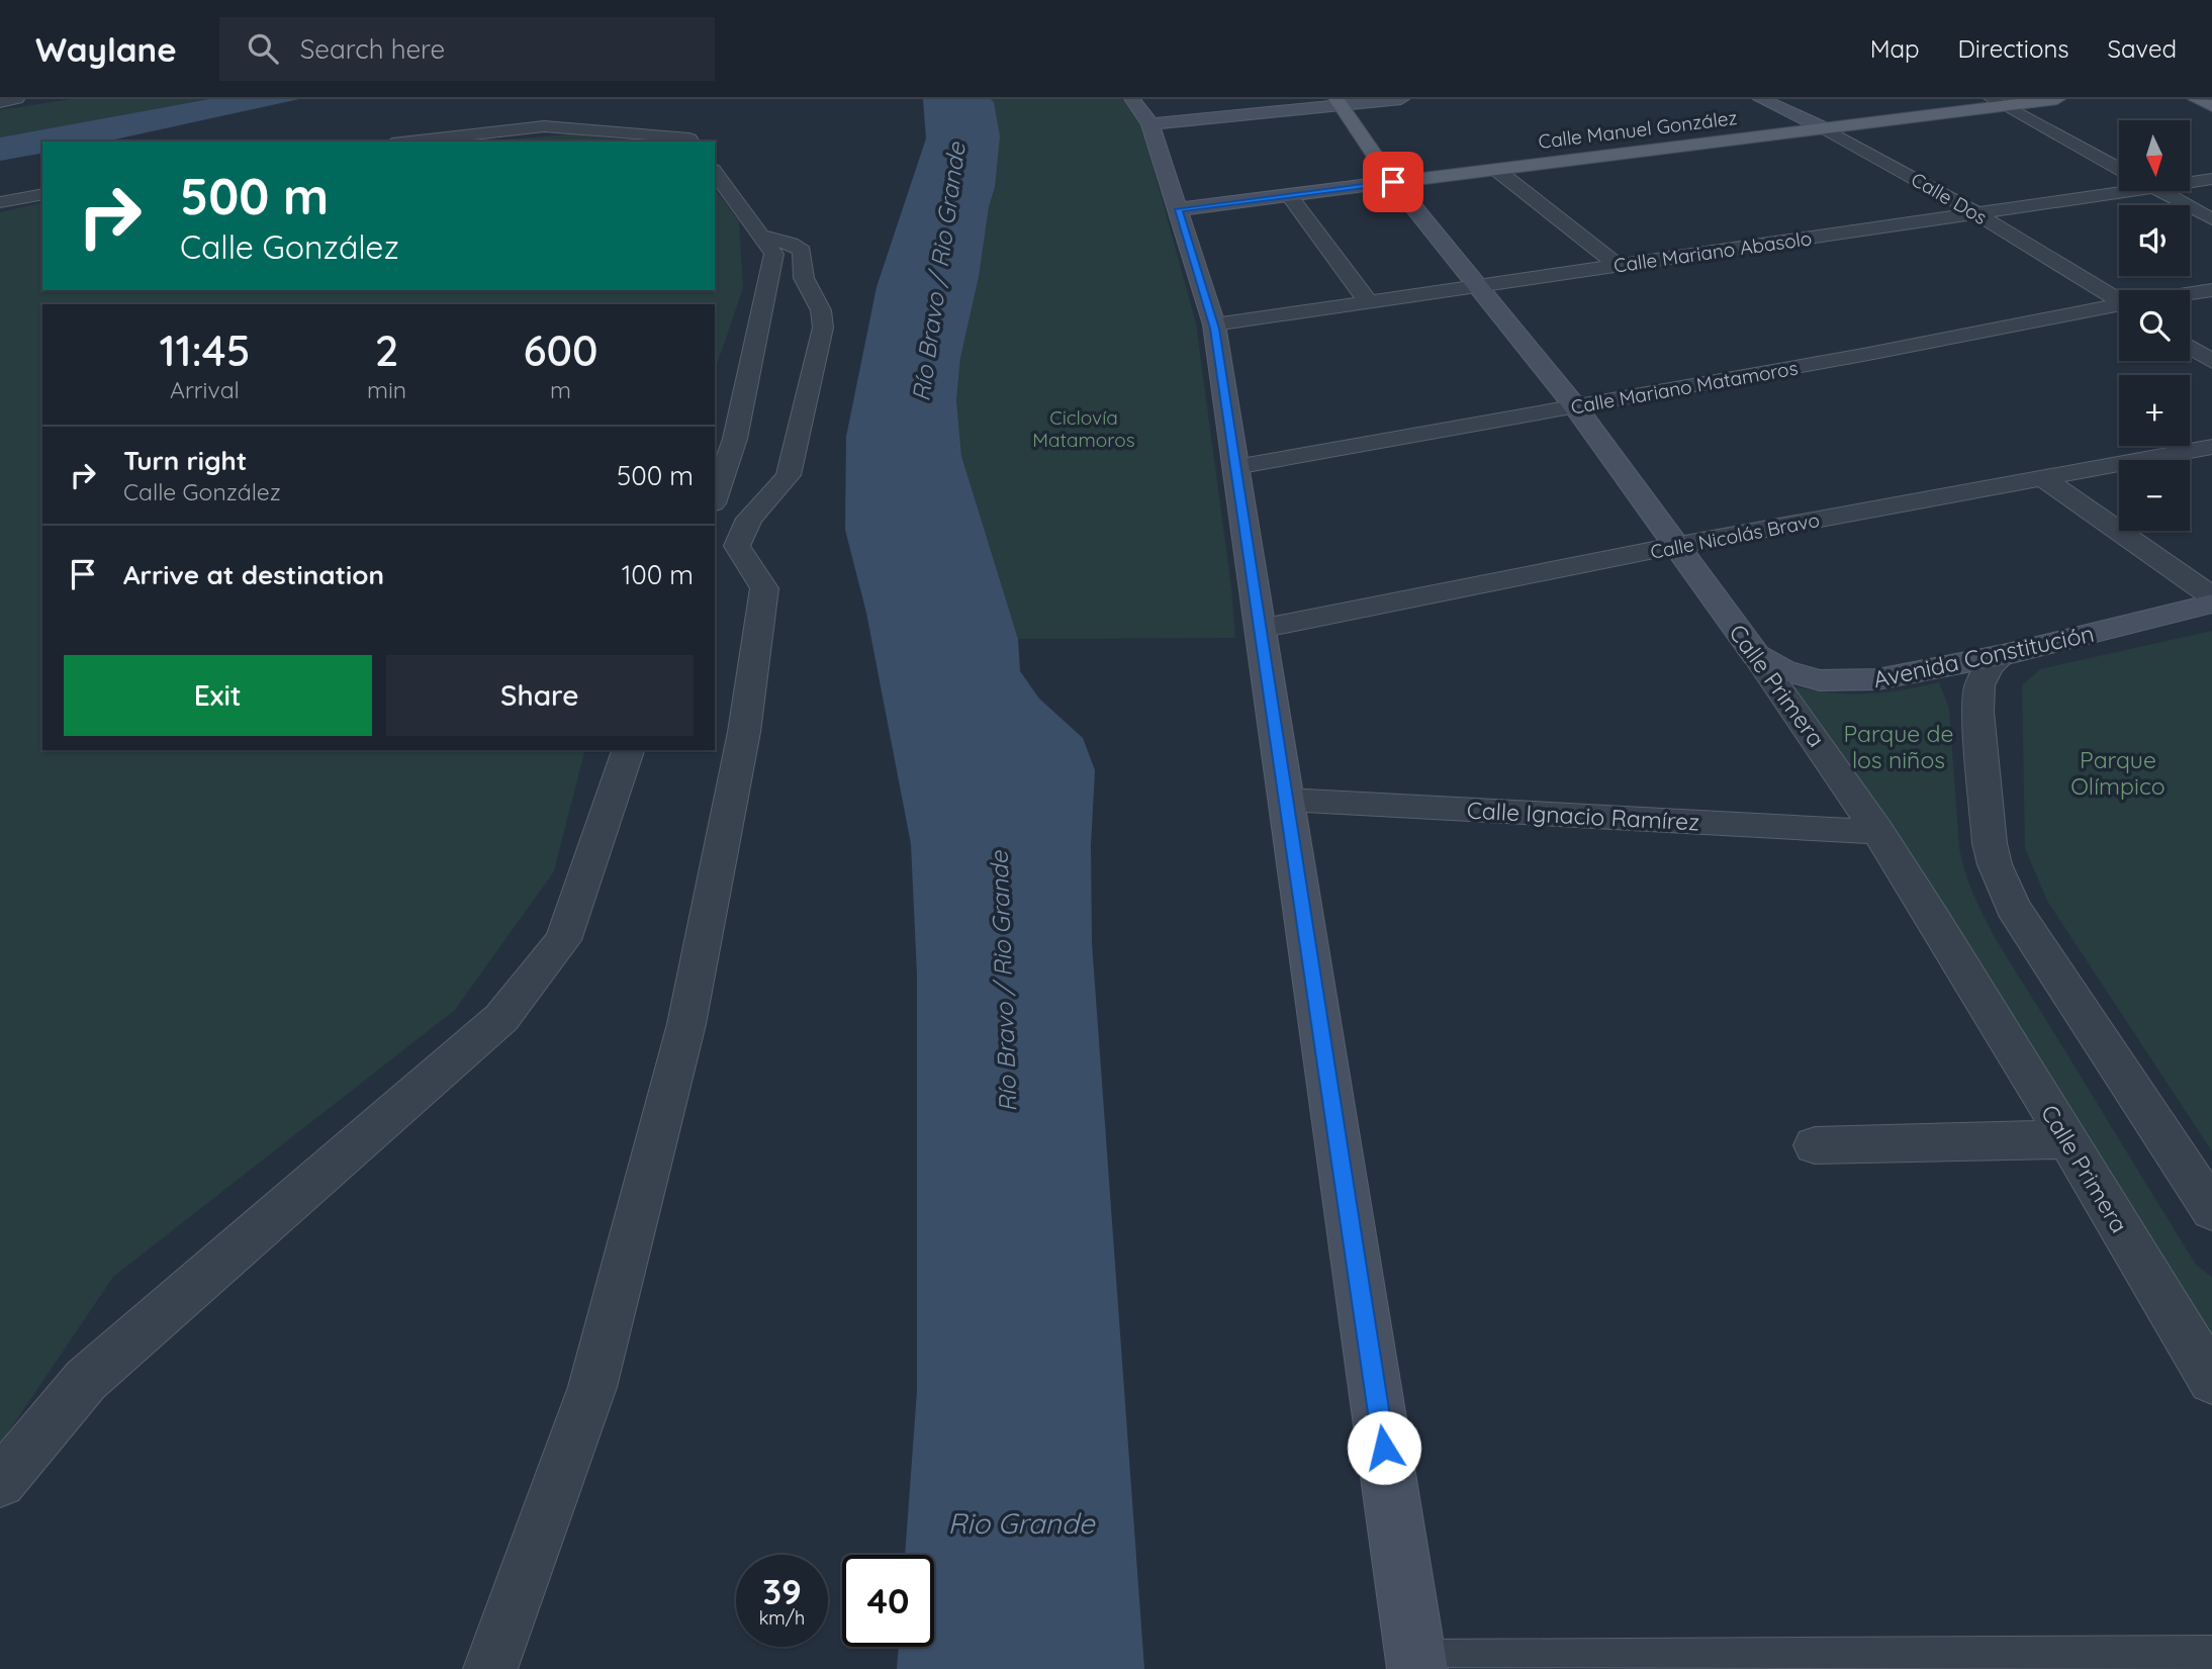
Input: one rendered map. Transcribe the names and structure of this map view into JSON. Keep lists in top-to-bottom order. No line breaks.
{"streets":{"main road":["Calle Manuel González","Calle Primera"],"street":["Calle Dos","Calle Mariano Abasolo","Calle Mariano Matamoros","Calle Nicolás Bravo","Avenida Constitución","Calle Ignacio Ramírez"]},"crossings":[["Calle Manuel González","Calle Dos"],["Calle Manuel González","Calle Primera"],["Calle Dos","Calle Mariano Abasolo"],["Calle Mariano Abasolo","Calle Primera"],["Calle Mariano Matamoros","Calle Primera"],["Calle Nicolás Bravo","Calle Primera"],["Avenida Constitución","Calle Primera"],["Calle Primera","Calle Ignacio Ramírez"]],"water":["Río Bravo / Rio Grande","Rio Grande"],"parks":["Ciclovía Matamoros","Parque de los niños","Parque Olímpico"],"north":"bottom","page":{"header":"Waylane","search":"Search here","nav":["Map","Directions","Saved"],"map_buttons":["+","−"],"turn":["500 m","Calle González"],"eta":["11:45","Arrival","2","min","600","m"],"list":[{"name":"Turn right","note":"Calle González","value":"500 m"},{"name":"Arrive at destination","value":"100 m"}],"buttons":["Exit","Share"],"speed":"39 km/h","limit":"40"}}
